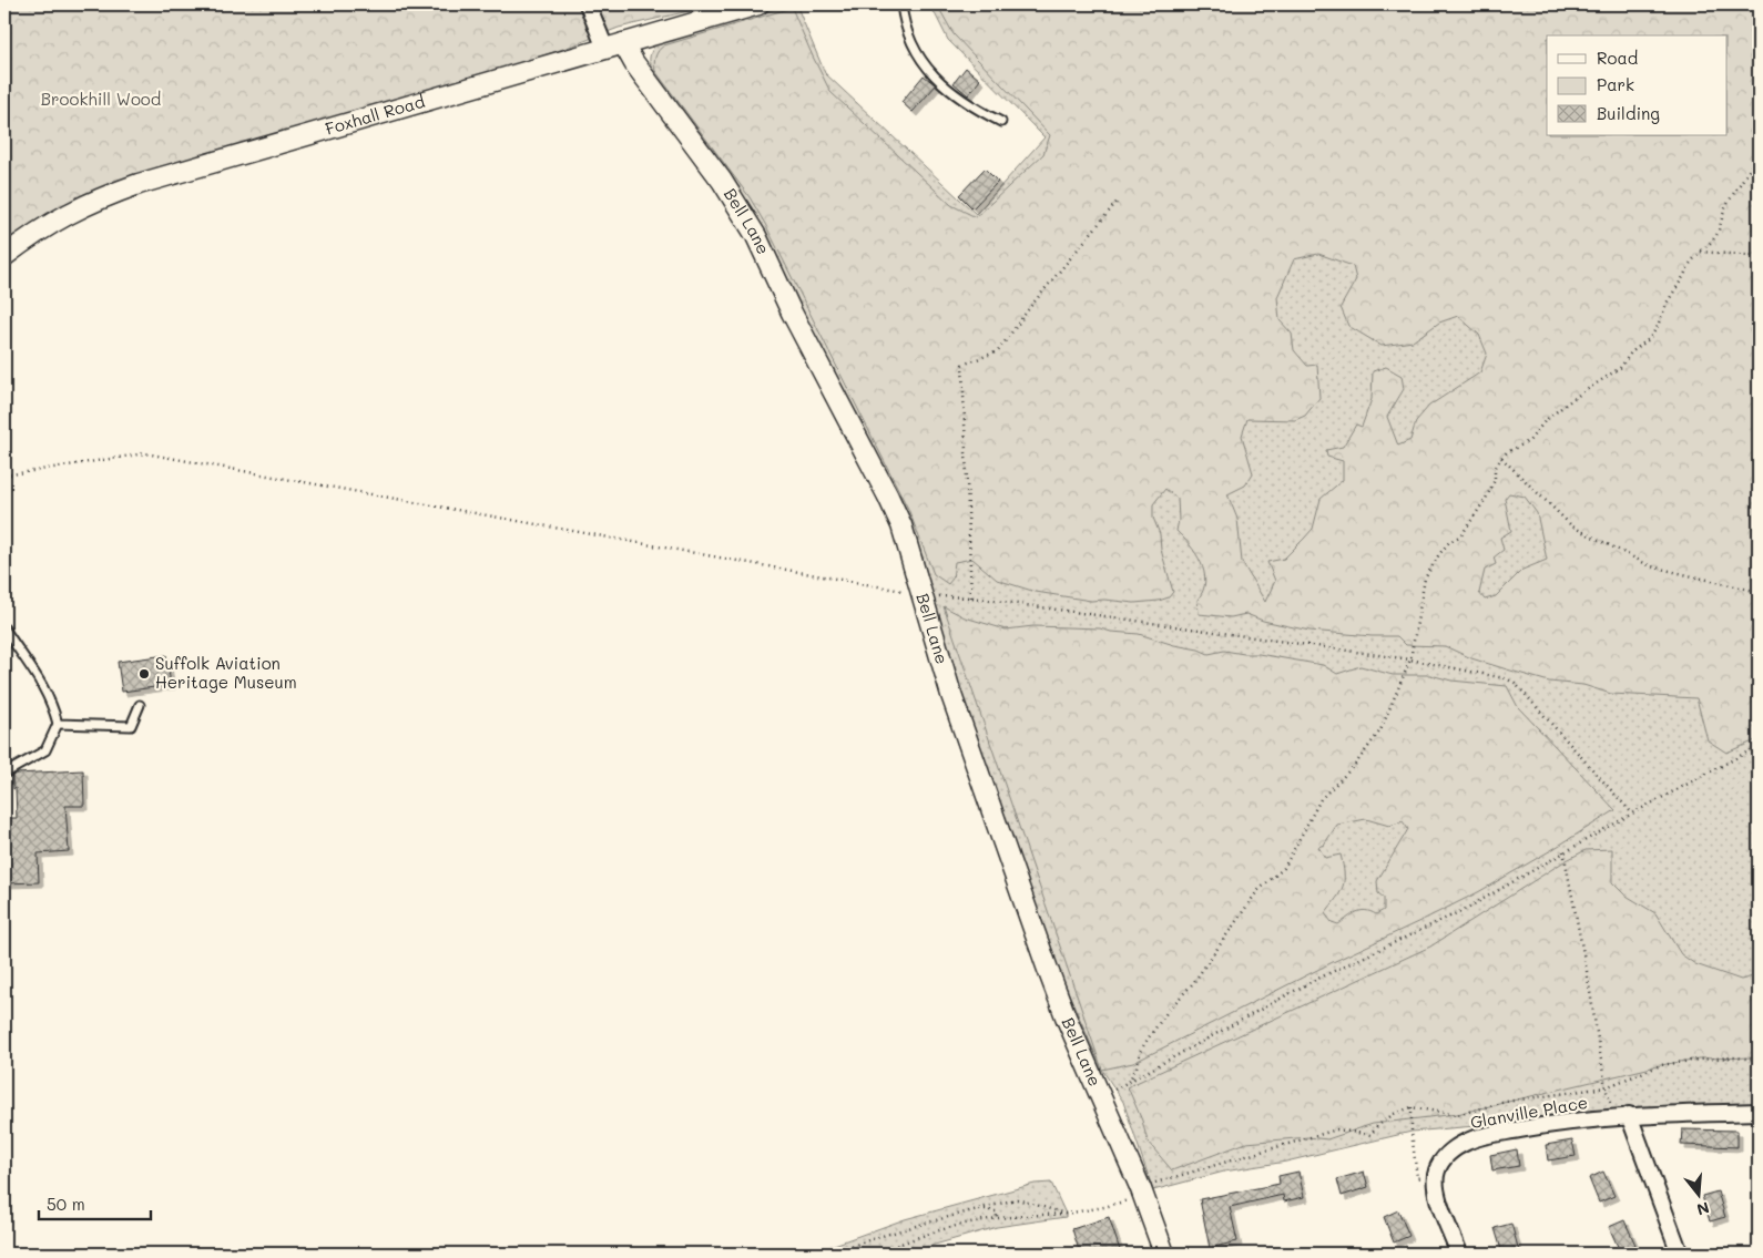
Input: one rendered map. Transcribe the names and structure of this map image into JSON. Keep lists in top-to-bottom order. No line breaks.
{"streets":{"street":["Foxhall Road","Bell Lane","Glanville Place"]},"crossings":[["Foxhall Road","Bell Lane"]],"parks":["Brookhill Wood"],"places":["Suffolk Aviation Heritage Museum"],"legend":["Road","Park","Building"],"scale_bar":"50 m","north":"bottom"}
